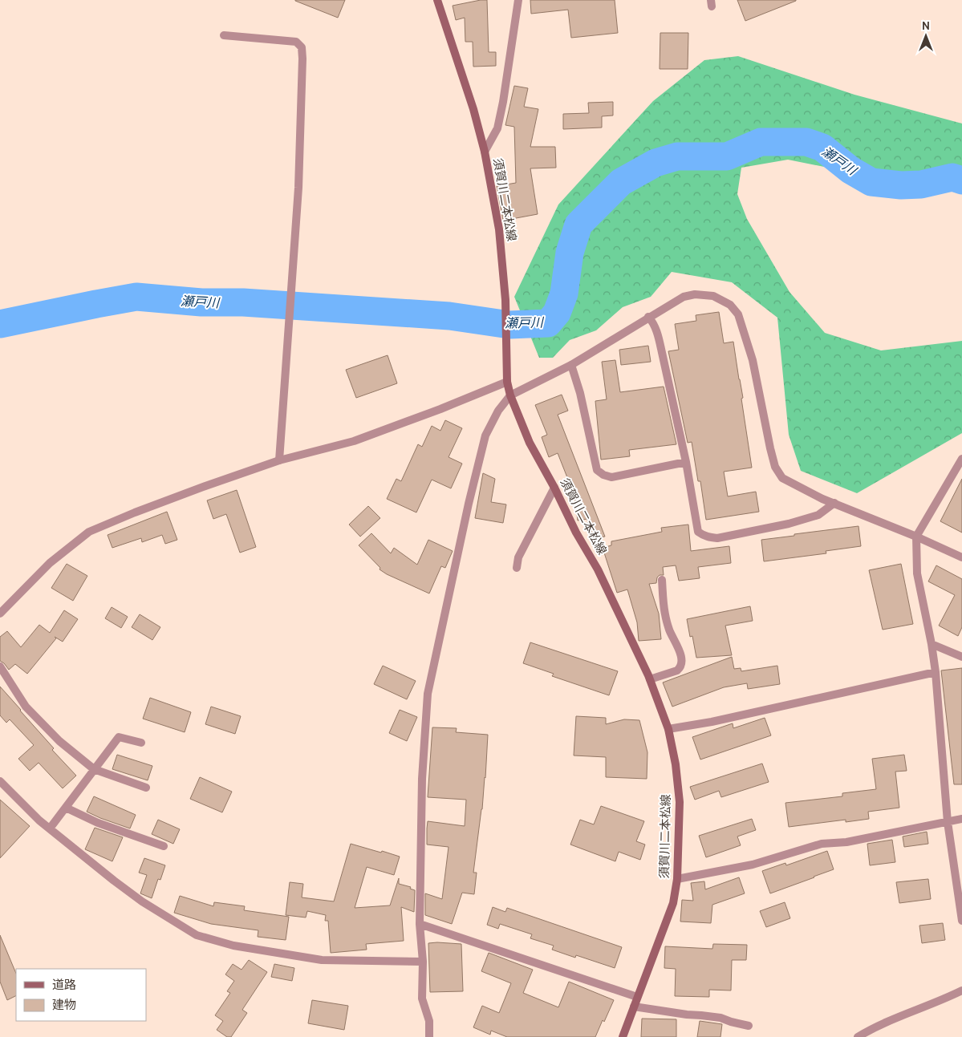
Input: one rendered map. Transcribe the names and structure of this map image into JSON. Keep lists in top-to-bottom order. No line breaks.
{"streets":{"main road":["須賀川二本松線"]},"water":["瀬戸川"],"legend":["道路","建物"],"north":"top"}
